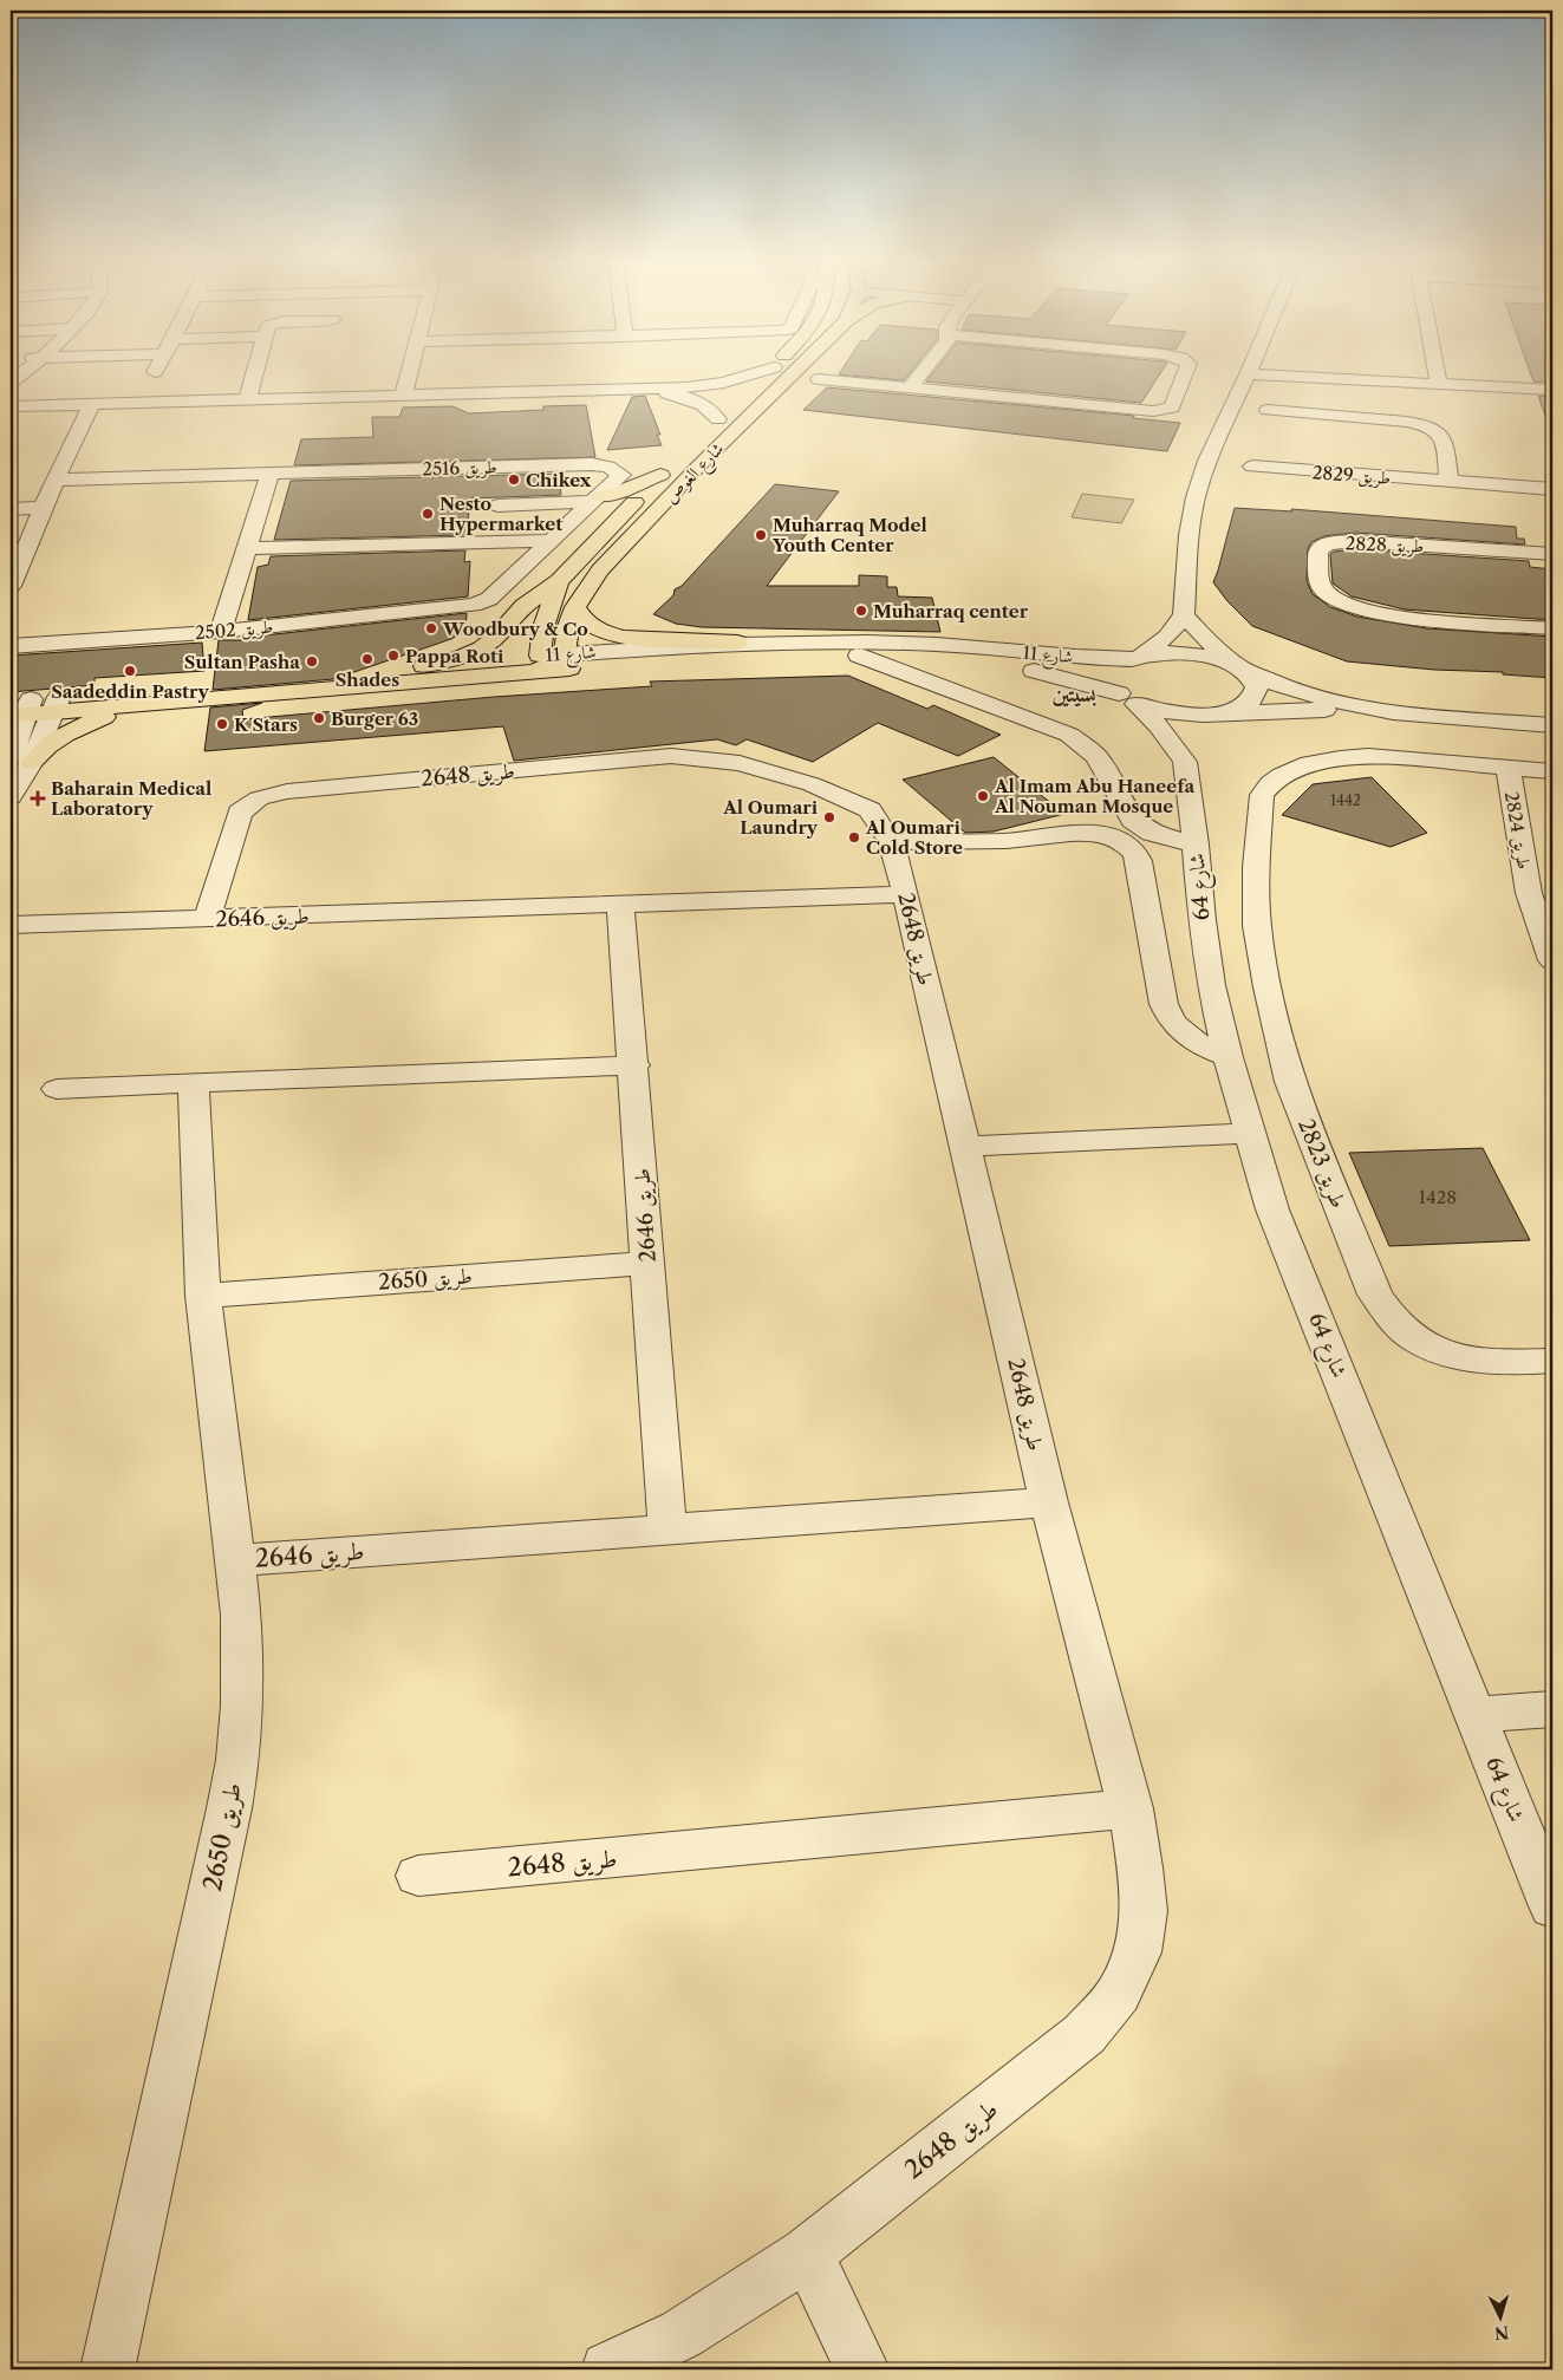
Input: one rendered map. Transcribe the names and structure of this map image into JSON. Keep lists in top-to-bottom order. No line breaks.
{"streets":{"main road":["شارع الغوص","شارع 11"],"street":["طريق 2516","طريق 2829","طريق 2828","طريق 2502","طريق 2648","طريق 2824","شارع 64","طريق 2646","طريق 2823","طريق 2650"]},"crossings":[["طريق 2516","طريق 2502"],["شارع الغوص","شارع 11"],["شارع 11","شارع 64"],["طريق 2648","طريق 2646"],["طريق 2824","طريق 2823"],["طريق 2646","طريق 2650"]],"districts":["بسيتين"],"places":{"other":["Chikex","Nesto Hypermarket","Muharraq Model Youth Center","Muharraq center","Woodbury & Co","Pappa Roti","Shades","Sultan Pasha","Saadeddin Pastry","Burger 63","K Stars","Al Imam Abu Haneefa Al Nouman Mosque","Al Oumari Laundry","Al Oumari Cold Store"],"health":["Baharain Medical Laboratory"]},"house_numbers":["1442","1428"],"north":"bottom"}
